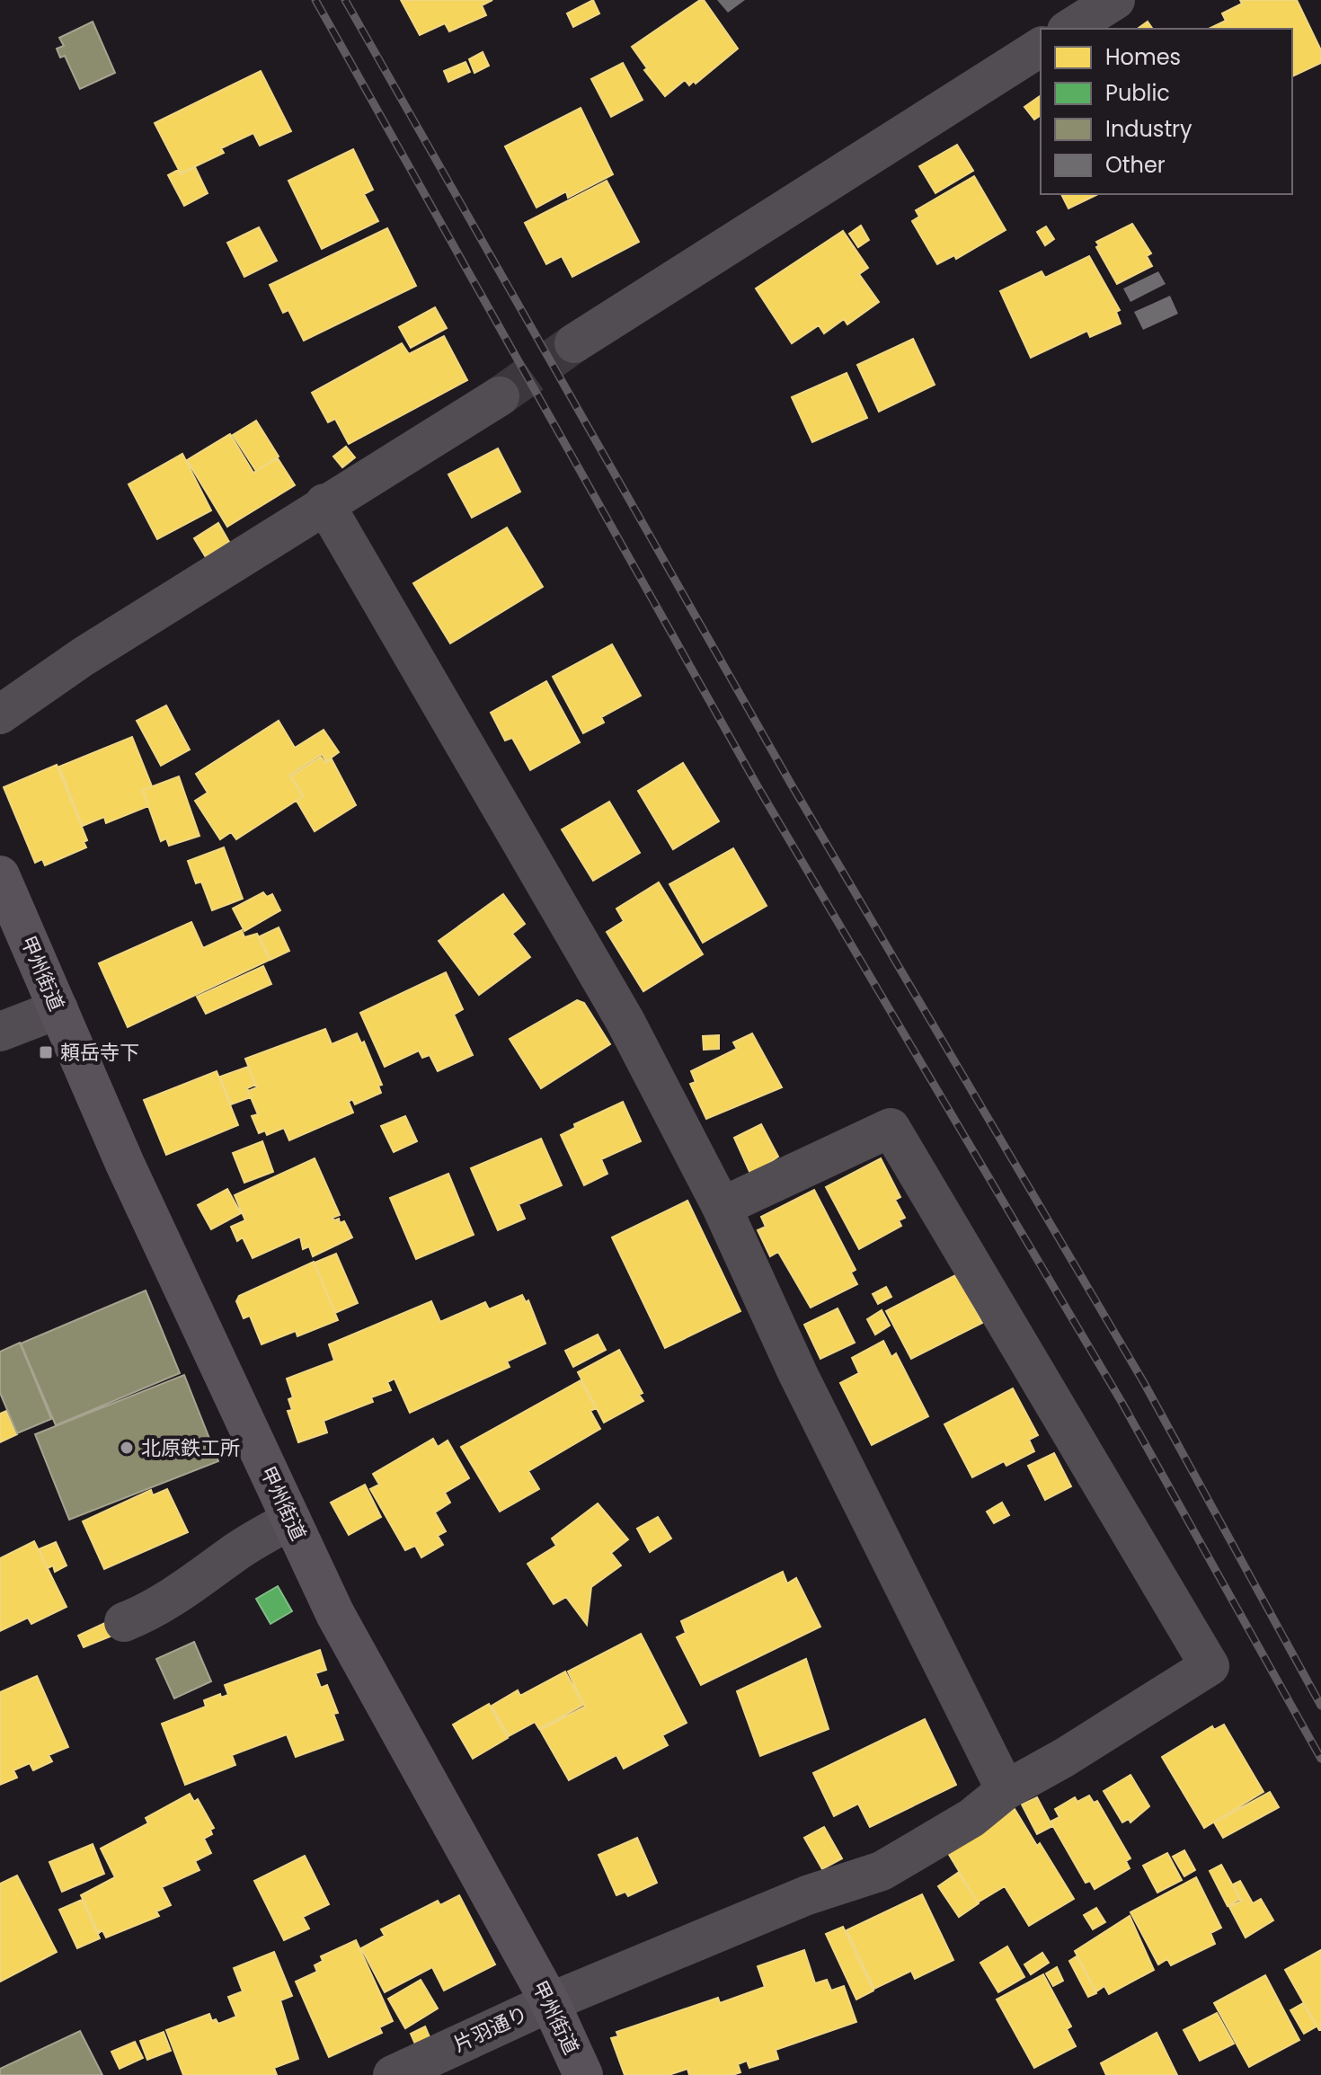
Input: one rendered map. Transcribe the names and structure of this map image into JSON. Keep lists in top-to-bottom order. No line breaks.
{"streets":{"highway":["甲州街道"],"street":["片羽通り"]},"crossings":[["甲州街道","片羽通り"]],"places":{"transit":["頼岳寺下"],"other":["北原鉄工所"]},"legend":["Homes","Public","Industry","Other"]}
